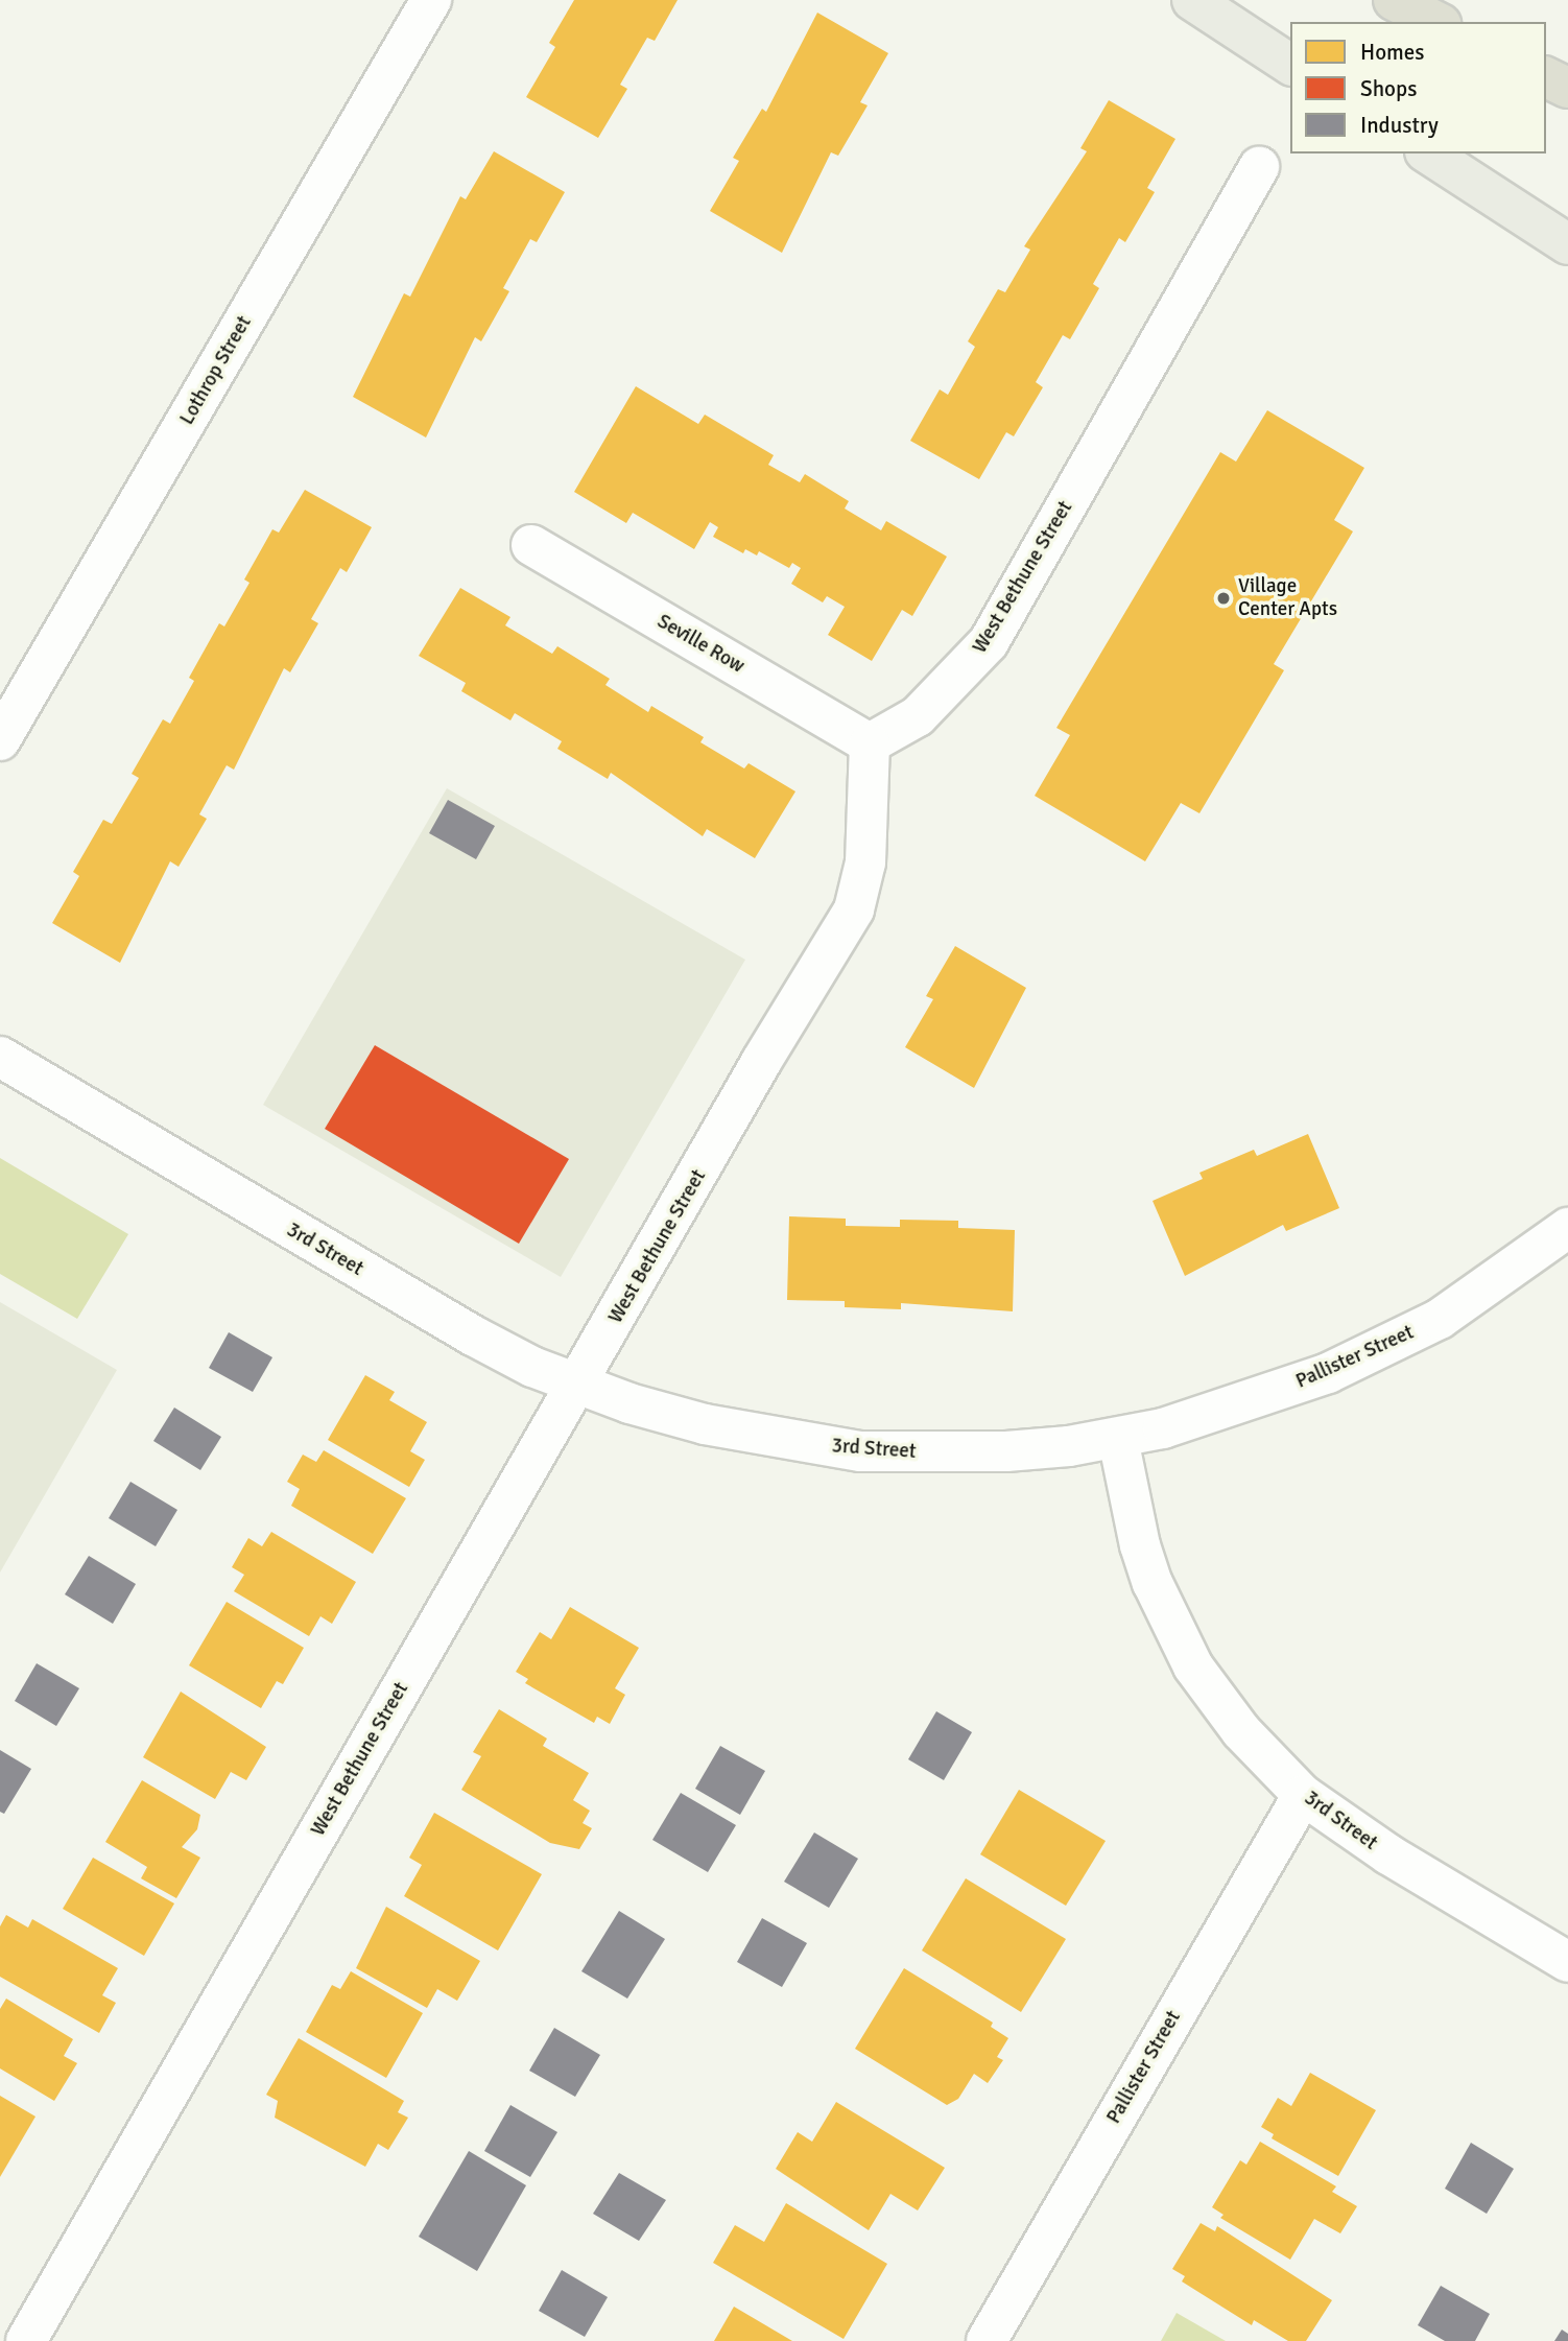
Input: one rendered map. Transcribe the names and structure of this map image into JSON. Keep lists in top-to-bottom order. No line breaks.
{"streets":{"street":["Lothrop Street","West Bethune Street","Seville Row","3rd Street","Pallister Street"]},"crossings":[["West Bethune Street","Seville Row"],["West Bethune Street","3rd Street"],["3rd Street","Pallister Street"]],"places":["Village Center Apts"],"legend":["Homes","Shops","Industry"]}
